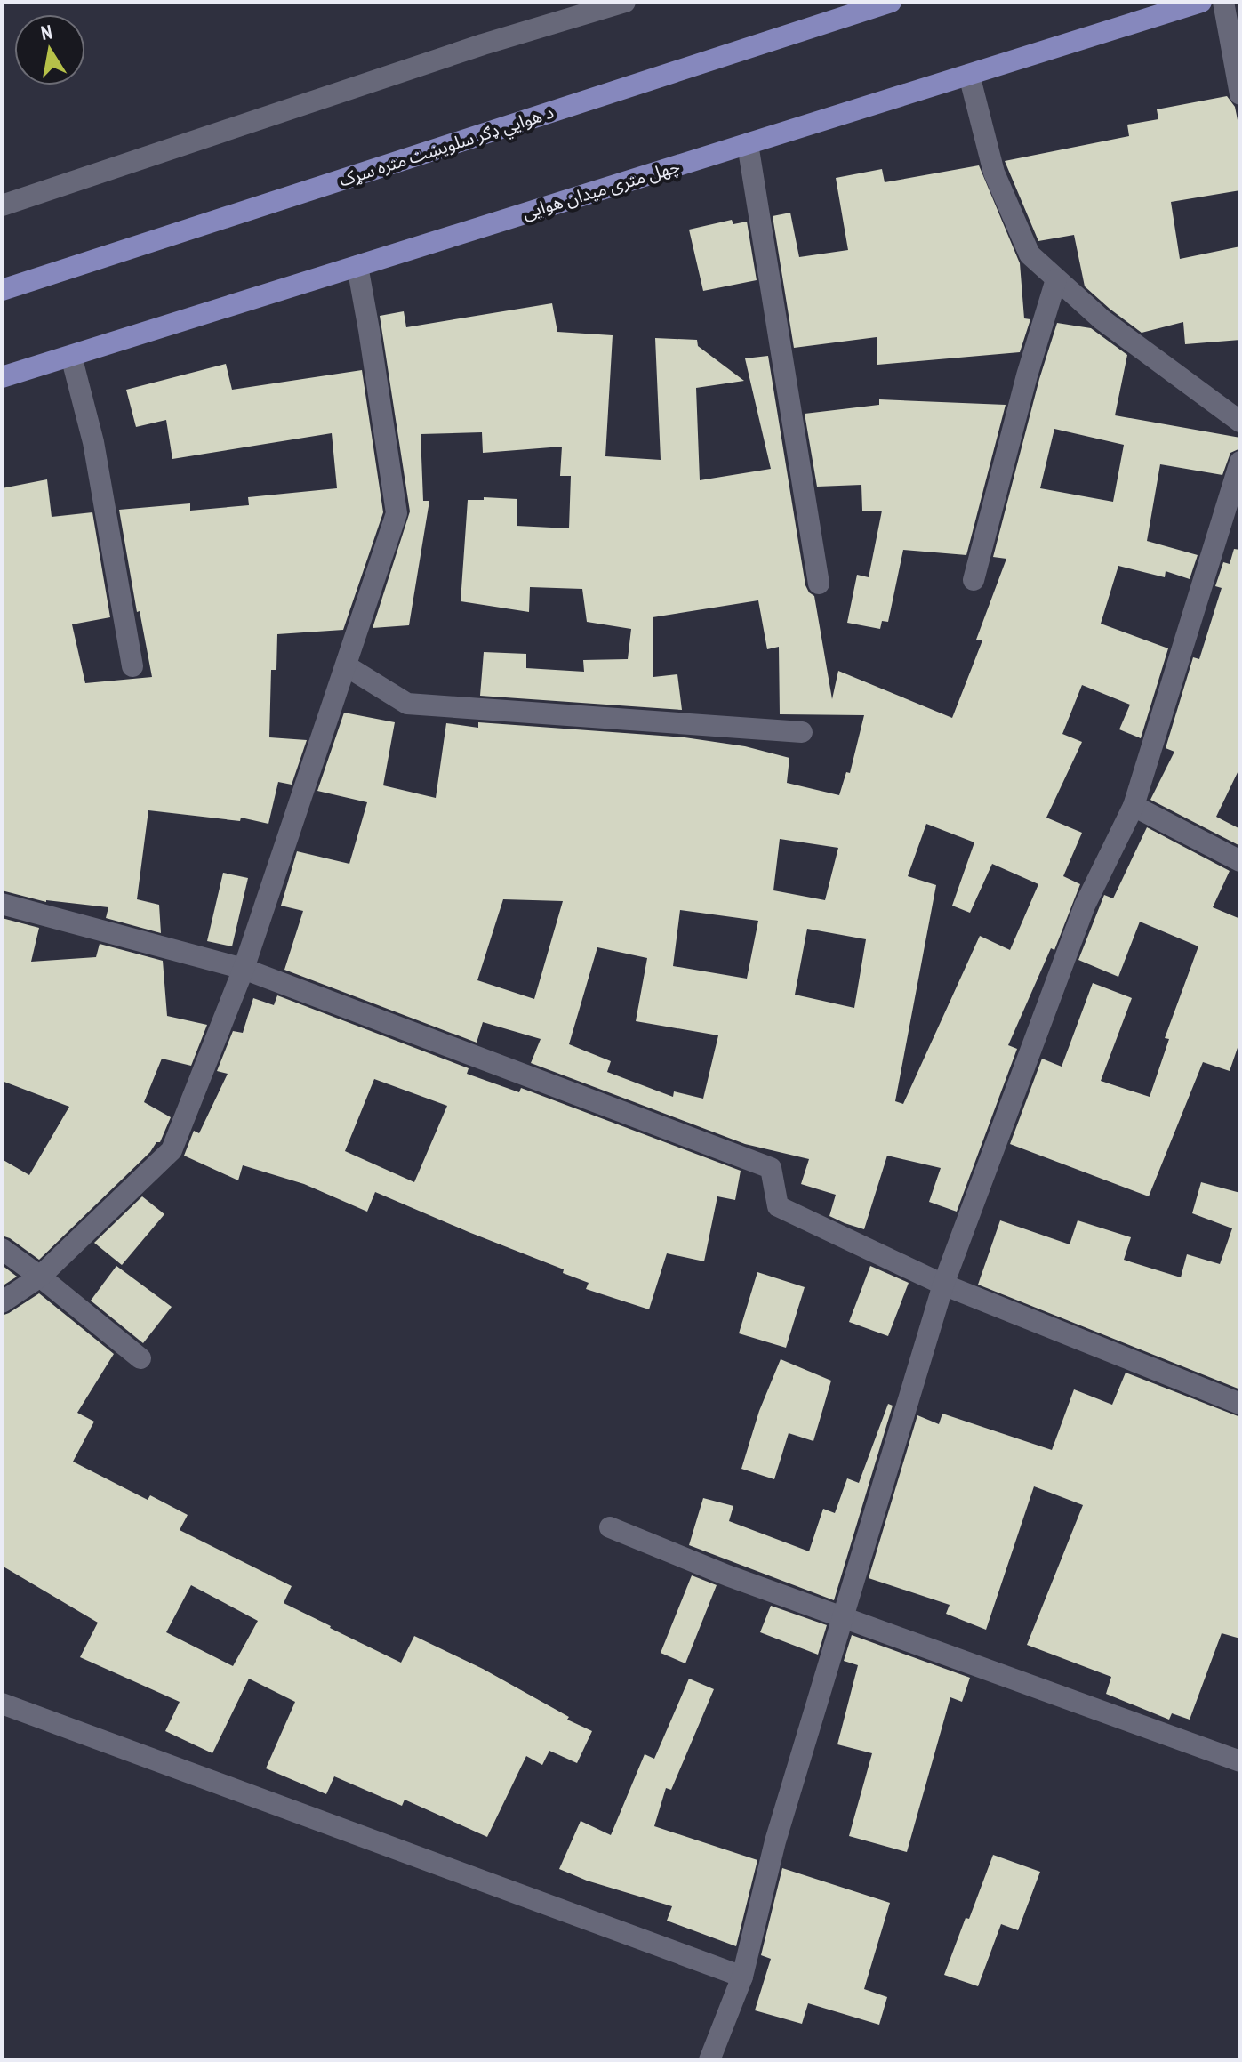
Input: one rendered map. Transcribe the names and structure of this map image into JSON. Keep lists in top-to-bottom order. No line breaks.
{"streets":{"main road":["د هوايي ډګر سلویښت متره سړک","چهل متری میدان هوایی"]},"north":"top"}
